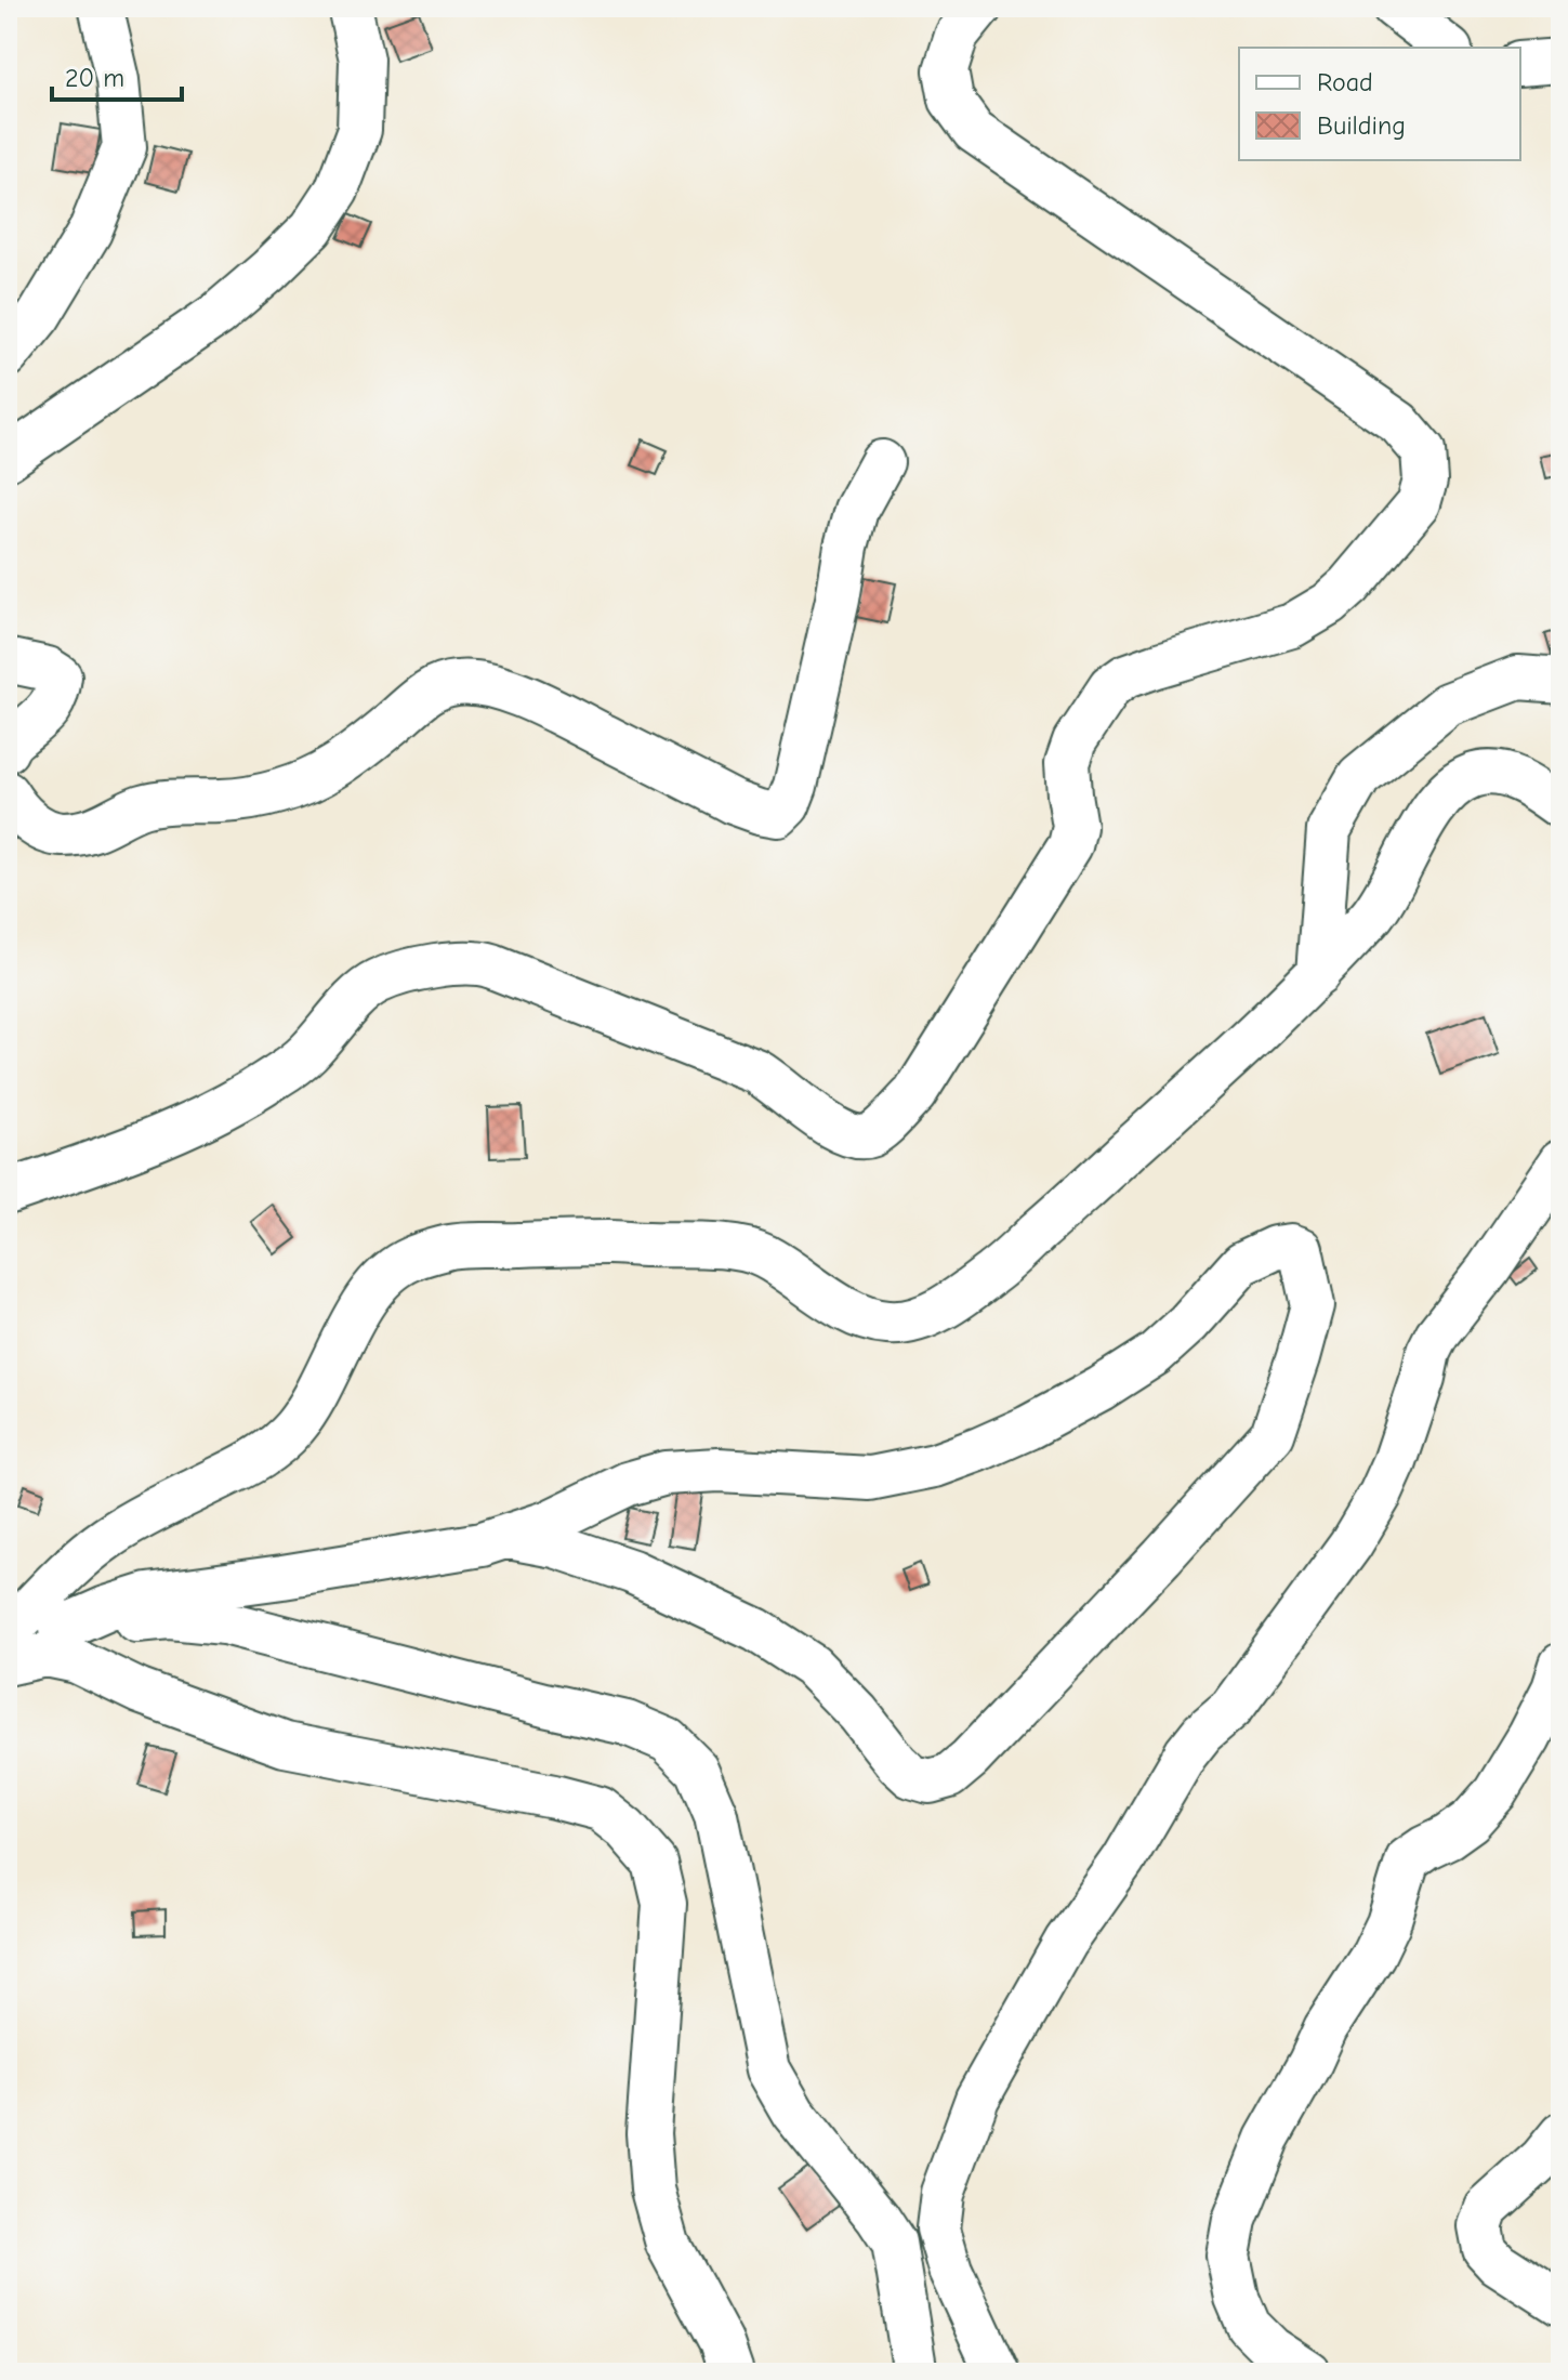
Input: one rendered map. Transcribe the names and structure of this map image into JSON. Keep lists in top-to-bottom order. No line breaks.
{"legend":["Road","Building"],"scale_bar":"20 m"}
